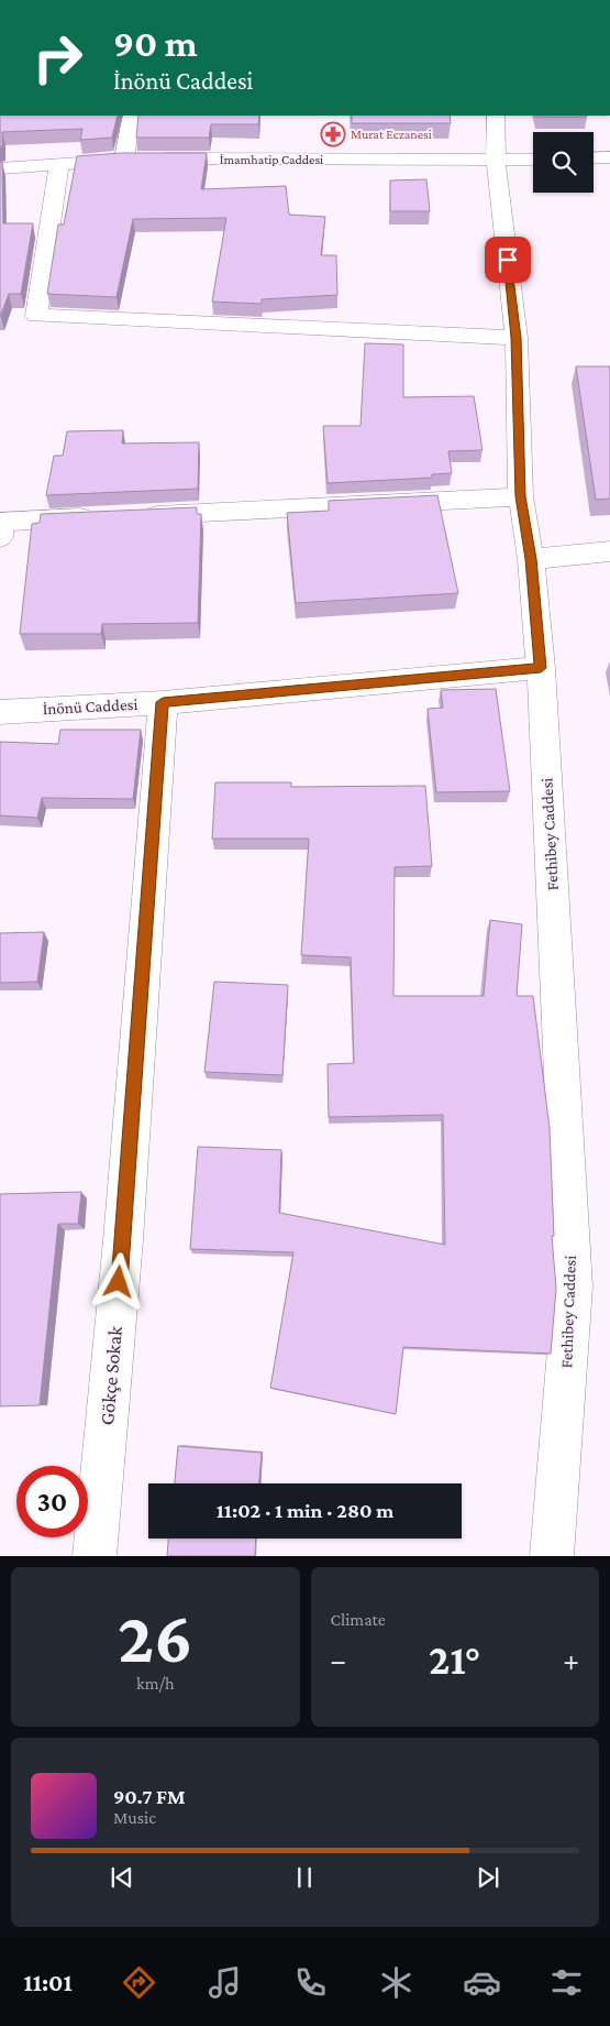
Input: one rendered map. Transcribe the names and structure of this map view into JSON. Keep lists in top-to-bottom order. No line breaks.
{"streets":{"street":["İmamhatip Caddesi","İnönü Caddesi","Fethibey Caddesi","Gökçe Sokak"]},"crossings":[["İmamhatip Caddesi","Fethibey Caddesi"],["İnönü Caddesi","Fethibey Caddesi"],["İnönü Caddesi","Gökçe Sokak"]],"places":{"pharmacy":["Murat Eczanesi"]},"page":{"turn":["90 m","İnönü Caddesi"],"limit":"30","trip":"11:02 · 1 min · 280 m","tile":[["26","km/h"],"Climate"],"heat":["−","21°","+"],"song":["90.7 FM","Music"],"tabs":"11:01"}}
